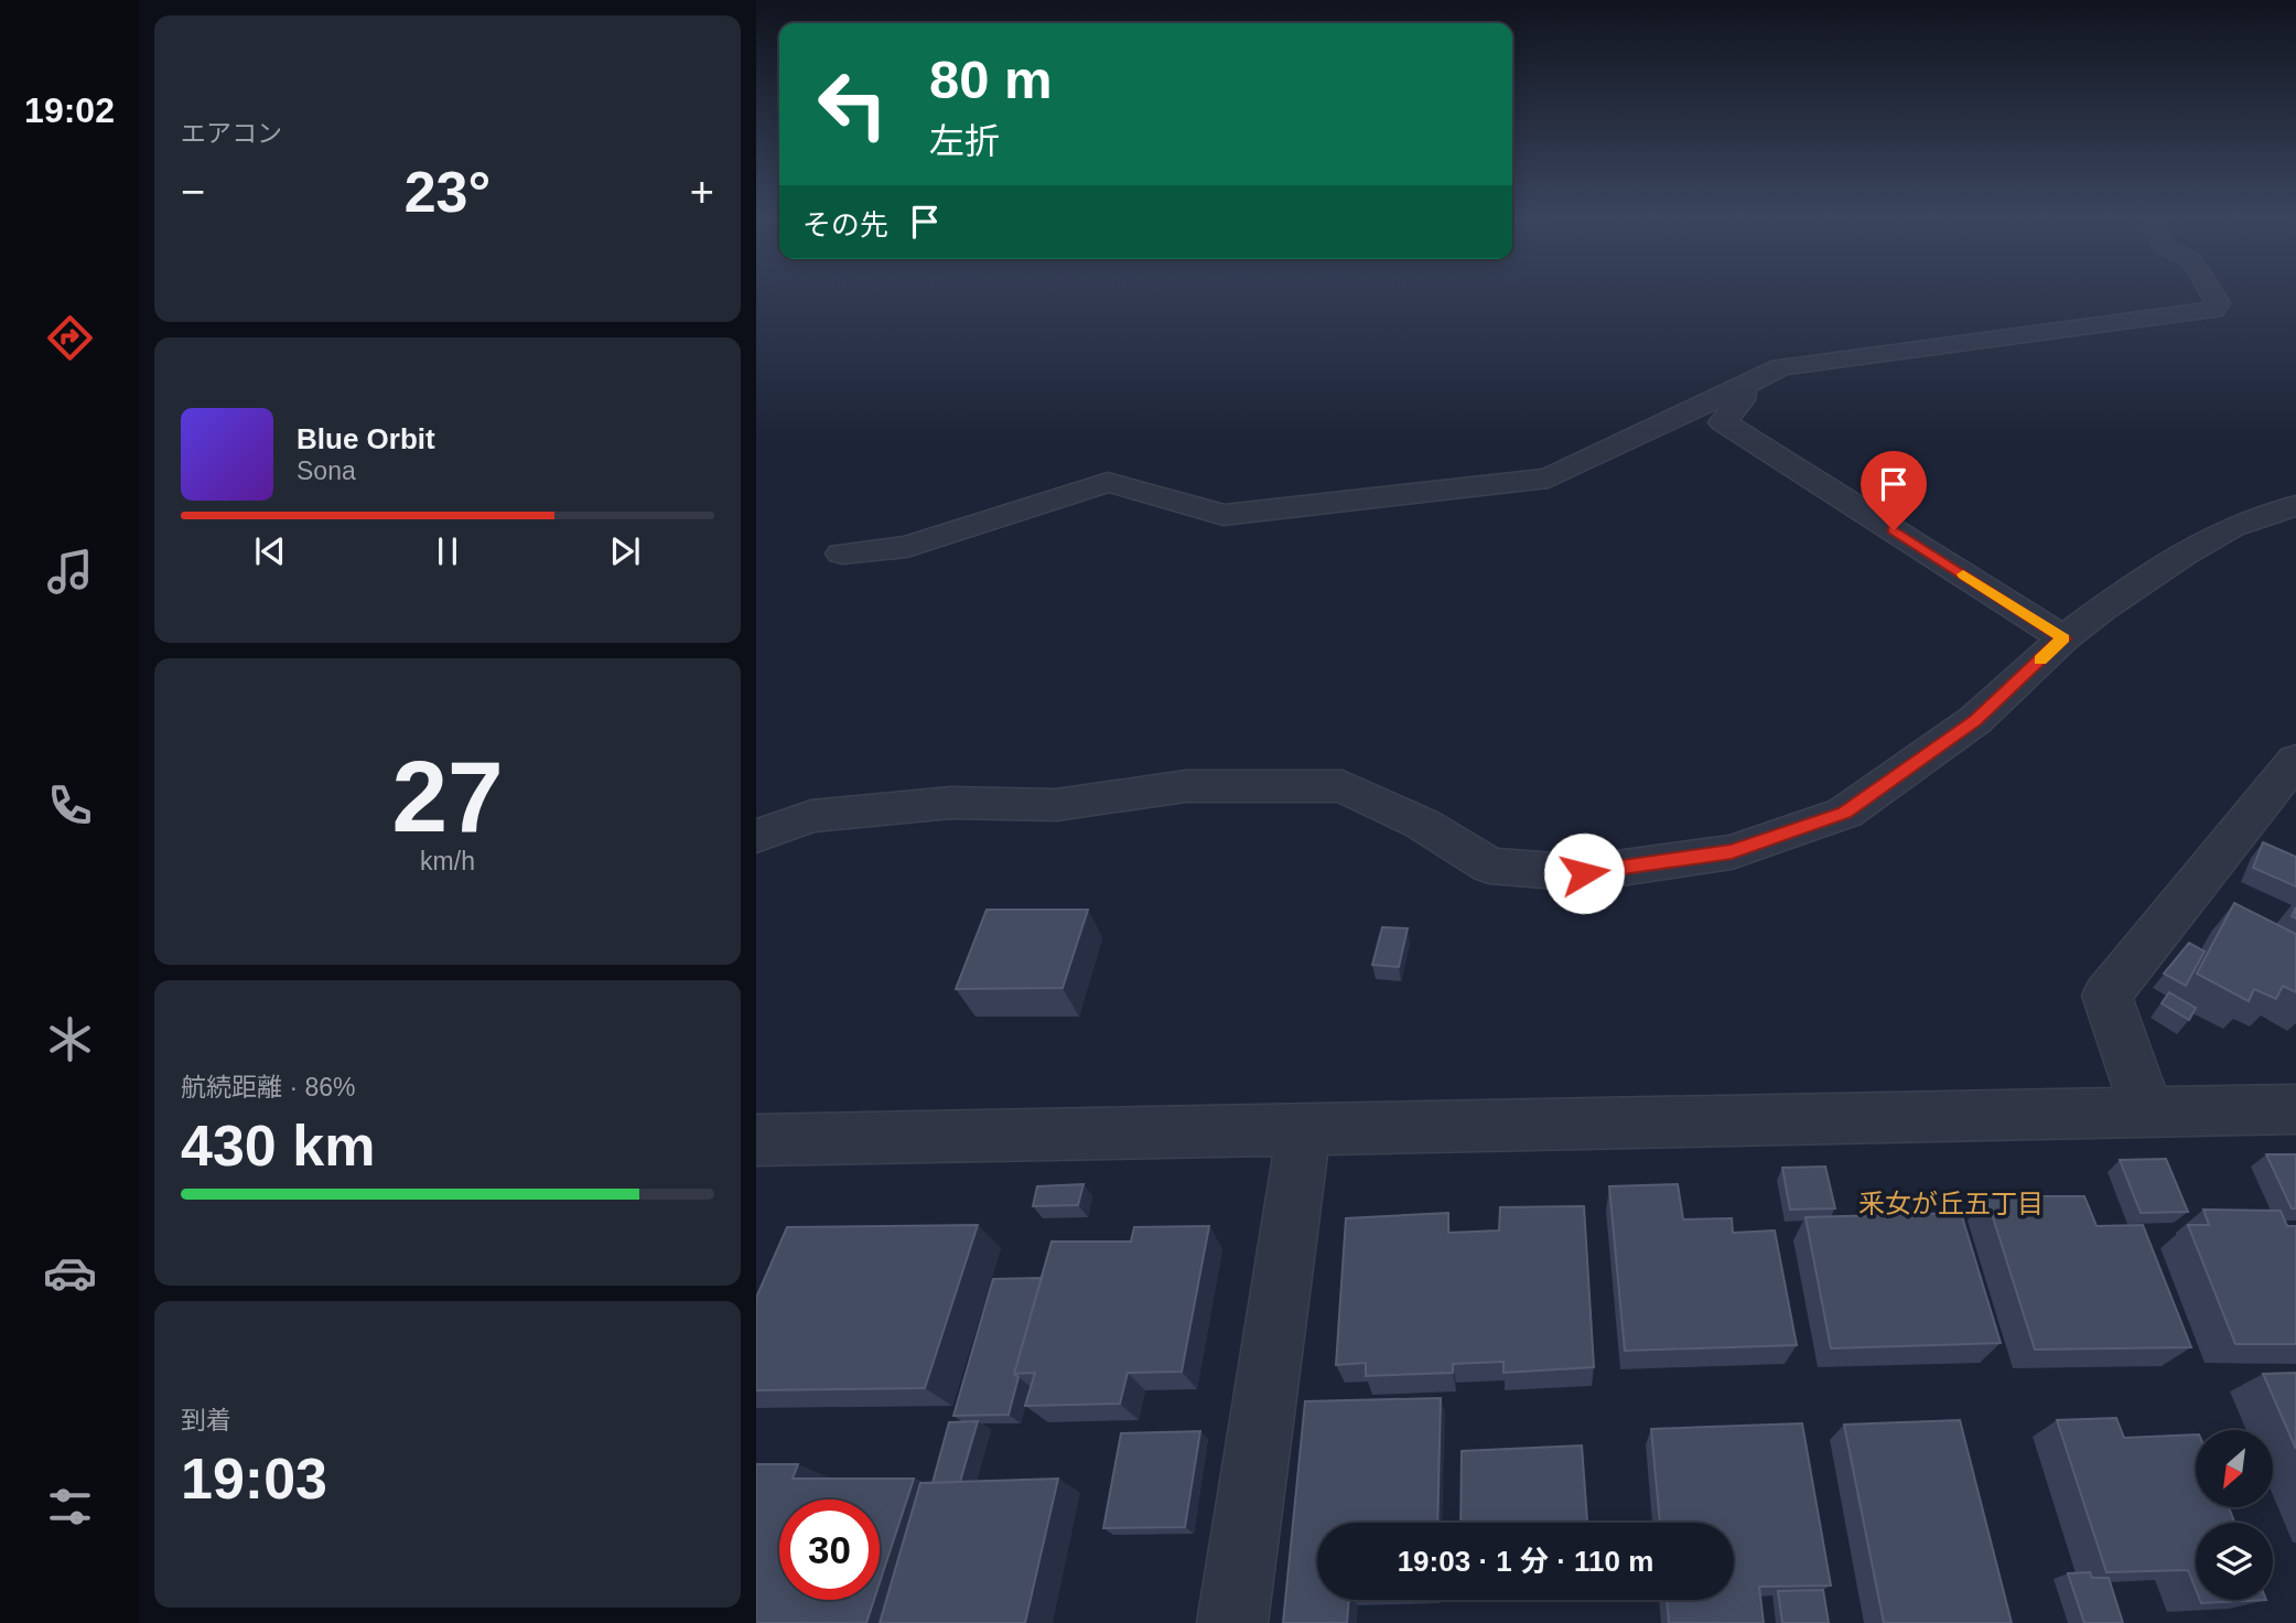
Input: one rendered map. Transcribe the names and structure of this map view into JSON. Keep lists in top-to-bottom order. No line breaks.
{"districts":["釆女が丘五丁目"],"north":"bottom left","page":{"tabs":"19:02","tile":["エアコン",["27","km/h"],["航続距離 · 86%","430 km"],["到着","19:03"]],"turn":["80 m","左折"],"heat":["−","23°","+"],"then":"その先","song":["Blue Orbit","Sona"],"limit":"30","trip":"19:03 · 1 分 · 110 m"}}
